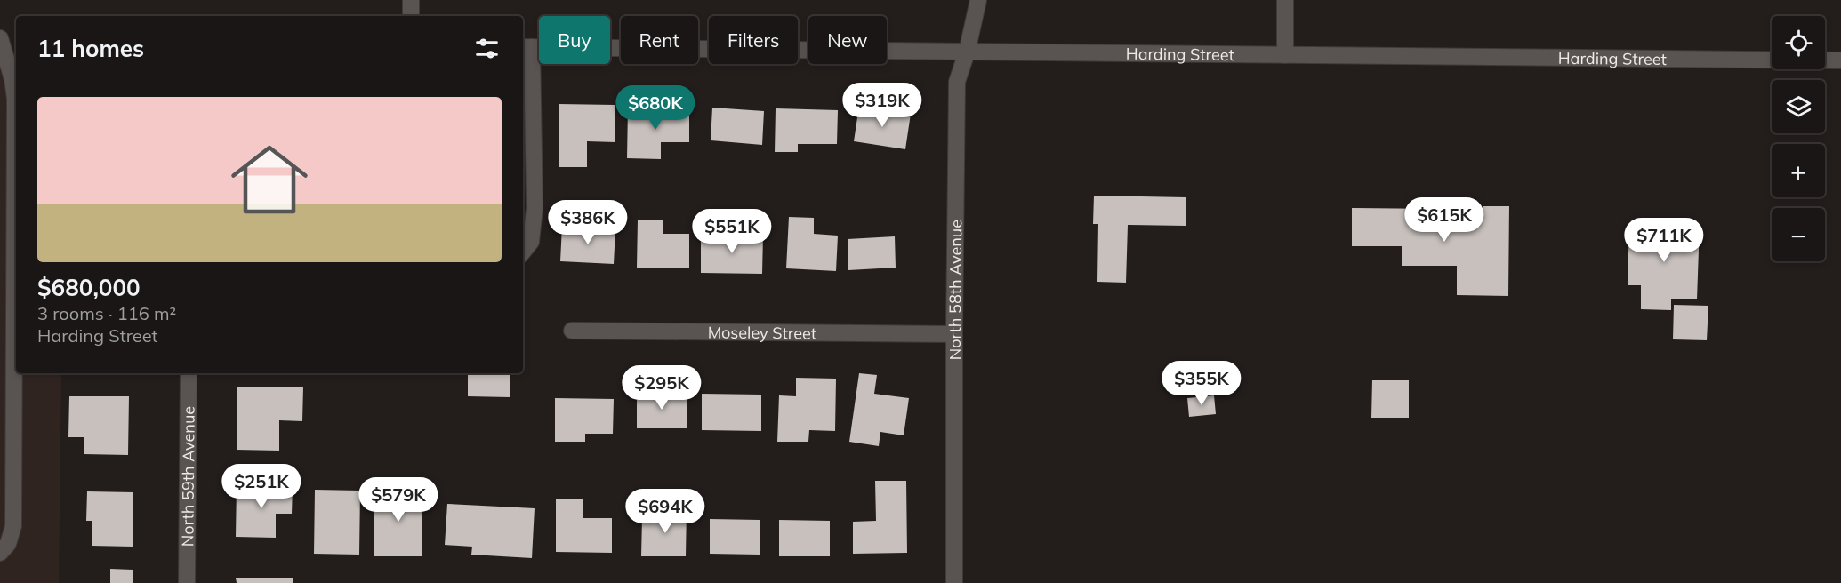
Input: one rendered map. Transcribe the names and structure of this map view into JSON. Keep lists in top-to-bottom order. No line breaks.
{"streets":{"street":["Harding Street","North 58th Avenue","Moseley Street","North 59th Avenue"]},"crossings":[["Harding Street","North 58th Avenue"],["North 58th Avenue","Moseley Street"]],"page":{"map_buttons":["+","−"],"chip":["Buy","Rent","Filters","New"],"heading":"11 homes","list":[{"name":"$680,000","note":"3 rooms · 116 m² · Harding Street"}],"price":["$319K","$680K","$615K","$386K","$551K","$711K","$355K","$295K","$251K","$579K","$694K"]}}
